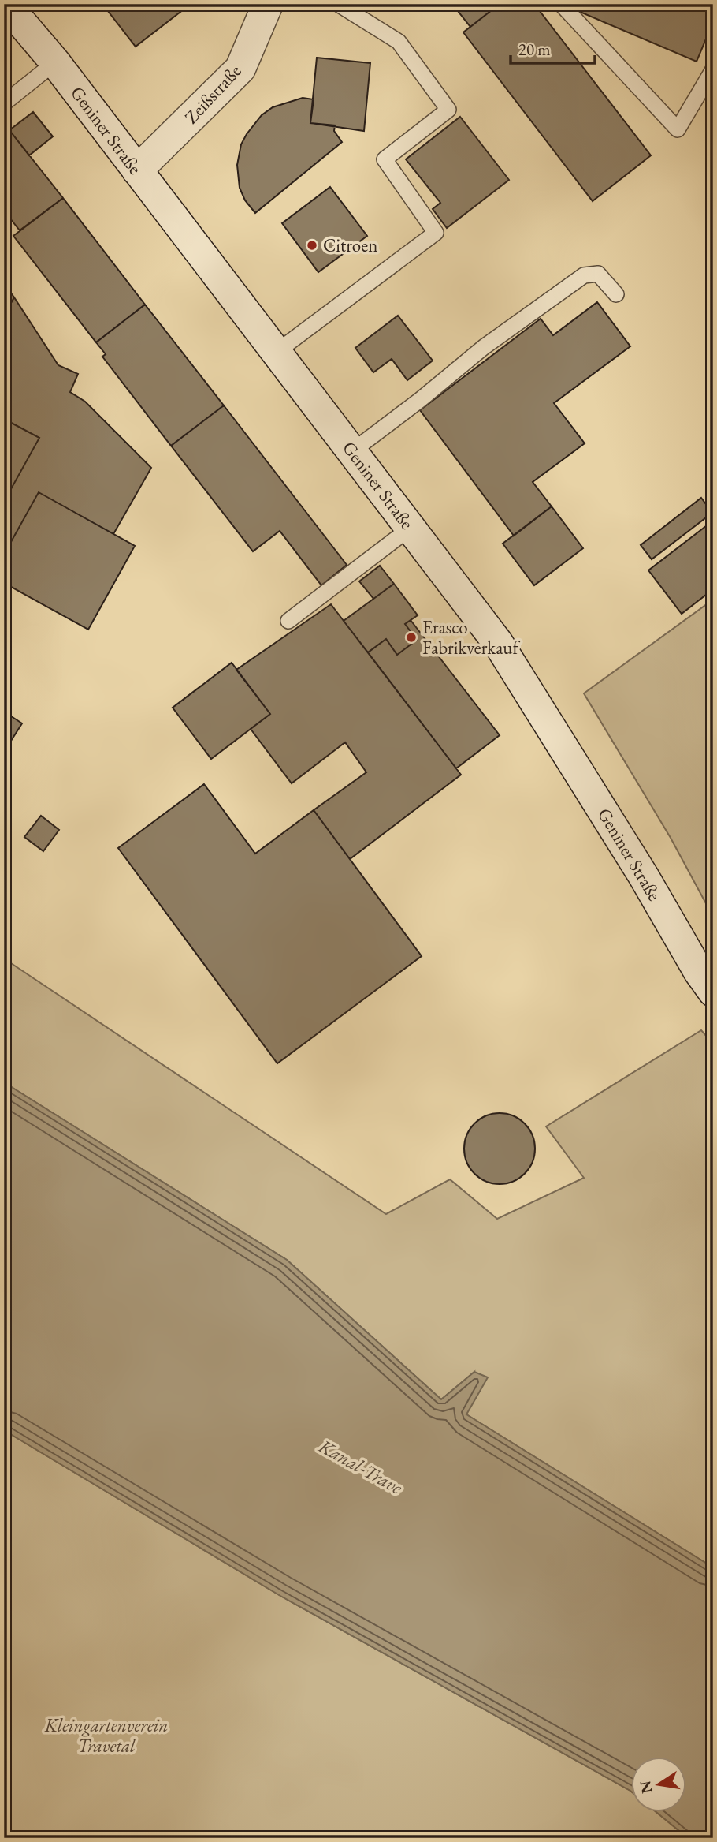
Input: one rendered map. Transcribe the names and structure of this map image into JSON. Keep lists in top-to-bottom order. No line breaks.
{"streets":{"main road":["Zeißstraße","Geniner Straße"]},"crossings":[["Zeißstraße","Geniner Straße"]],"water":["Kanal-Trave"],"parks":["Kleingartenverein Travetal"],"places":["Citroen","Erasco Fabrikverkauf"],"scale_bar":"20 m","north":"left"}
